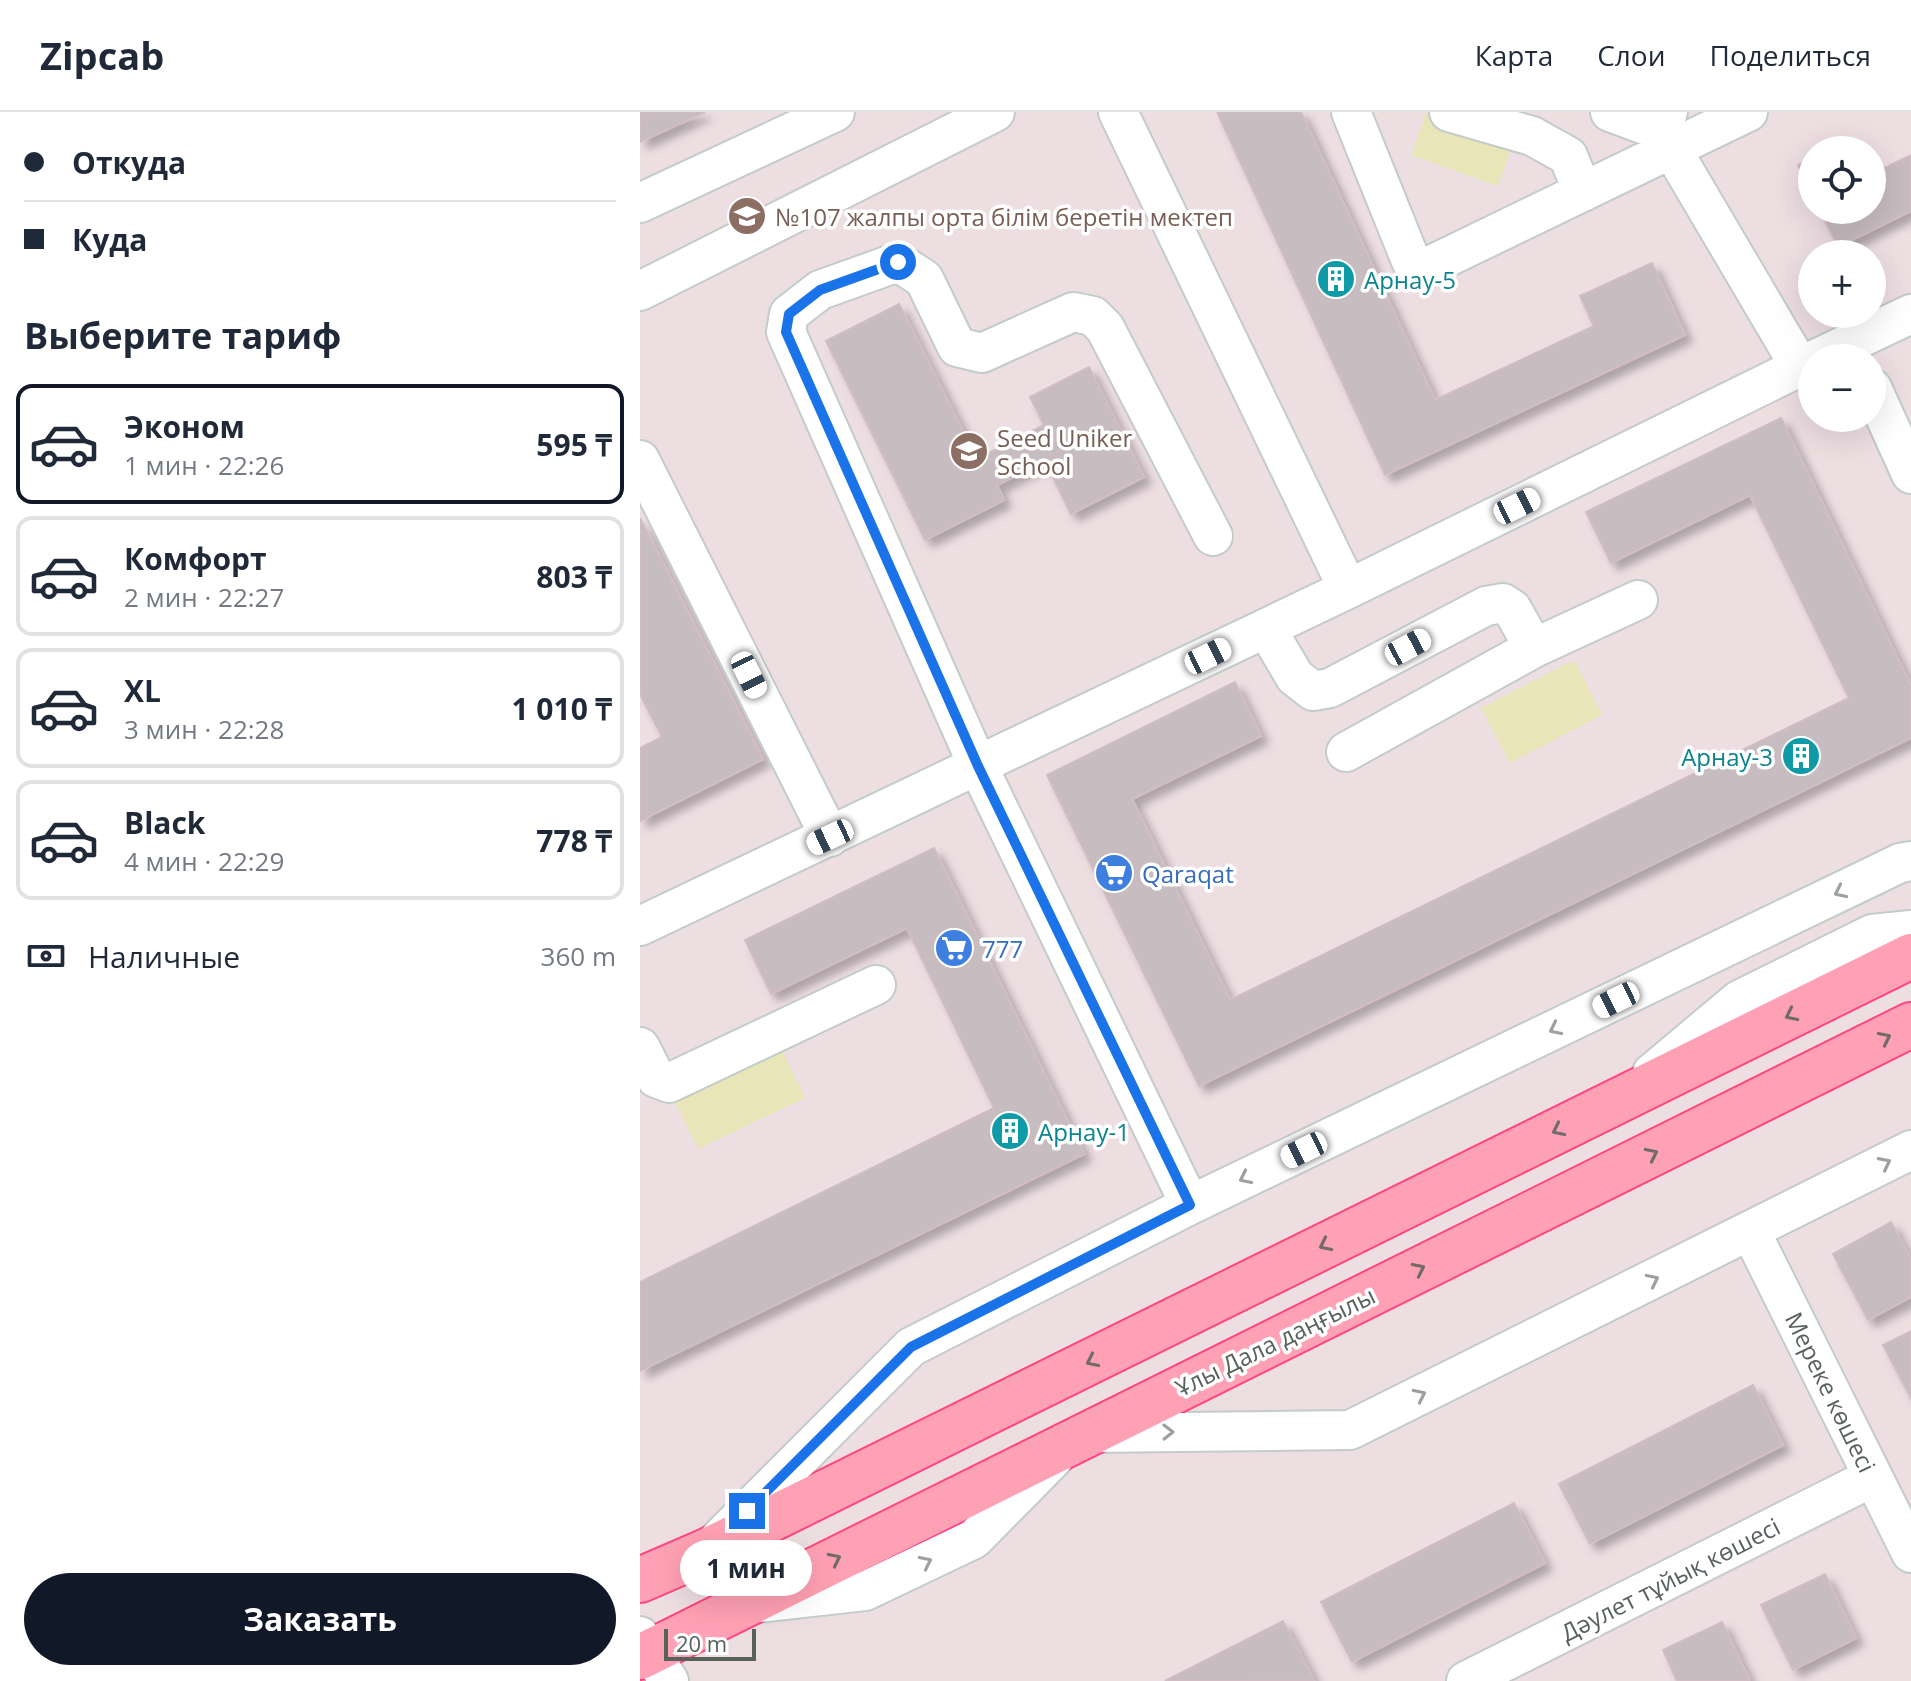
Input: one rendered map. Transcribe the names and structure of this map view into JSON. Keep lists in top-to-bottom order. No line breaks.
{"streets":{"main road":["Ұлы Дала даңғылы"],"street":["Мереке көшесі","Дәулет тұйық көшесі"]},"crossings":[["Мереке көшесі","Дәулет тұйық көшесі"]],"places":{"school or university":["№107 жалпы орта білім беретін мектеп","Seed Uniker School"],"building":["Арнау-5","Арнау-3","Арнау-1"],"supermarket":["Qaraqat","777"]},"scale_bar":"20 m","page":{"header":"Zipcab","nav":["Карта","Слои","Поделиться"],"banner":["Откуда","Куда"],"map_buttons":["+","−"],"heading":"Выберите тариф","list":[{"name":"Эконом","note":"1 мин · 22:26","value":"595 ₸"},{"name":"Комфорт","note":"2 мин · 22:27","value":"803 ₸"},{"name":"XL","note":"3 мин · 22:28","value":"1 010 ₸"},{"name":"Black","note":"4 мин · 22:29","value":"778 ₸"}],"pay":["Наличные","360 m"],"bubble":"1 мин","buttons":"Заказать","scale":"20 m"}}
